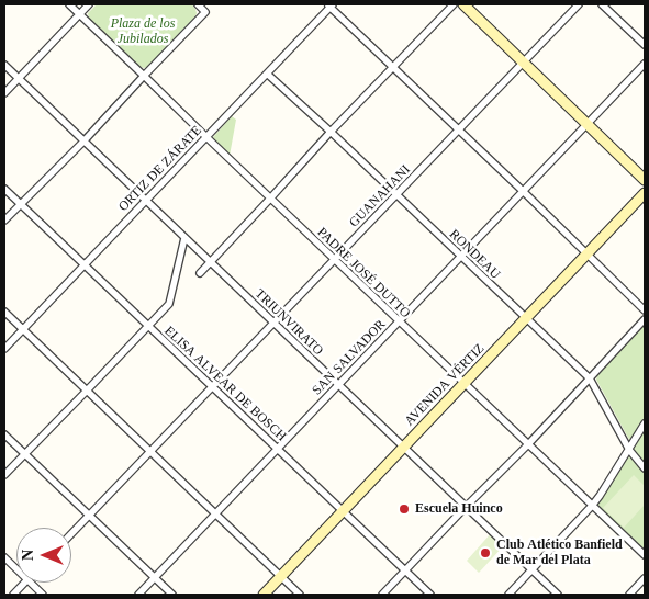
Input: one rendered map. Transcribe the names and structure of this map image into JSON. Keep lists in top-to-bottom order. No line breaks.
{"streets":{"street":["ORTIZ DE ZÁRATE","GUANAHANI","RONDEAU","PADRE JOSÉ DUTTO","TRIUNVIRATO","SAN SALVADOR","ELISA ALVEAR DE BOSCH","AVENIDA VÉRTIZ"]},"crossings":[["ORTIZ DE ZÁRATE","RONDEAU"],["ORTIZ DE ZÁRATE","PADRE JOSÉ DUTTO"],["ORTIZ DE ZÁRATE","TRIUNVIRATO"],["ORTIZ DE ZÁRATE","ELISA ALVEAR DE BOSCH"],["GUANAHANI","RONDEAU"],["GUANAHANI","PADRE JOSÉ DUTTO"],["GUANAHANI","TRIUNVIRATO"],["GUANAHANI","ELISA ALVEAR DE BOSCH"],["RONDEAU","SAN SALVADOR"],["RONDEAU","AVENIDA VÉRTIZ"],["PADRE JOSÉ DUTTO","SAN SALVADOR"],["PADRE JOSÉ DUTTO","AVENIDA VÉRTIZ"],["TRIUNVIRATO","SAN SALVADOR"],["TRIUNVIRATO","AVENIDA VÉRTIZ"],["SAN SALVADOR","ELISA ALVEAR DE BOSCH"],["ELISA ALVEAR DE BOSCH","AVENIDA VÉRTIZ"]],"parks":["Plaza de los Jubilados"],"places":["Escuela Huinco","Club Atlético Banfield de Mar del Plata"],"north":"left"}
